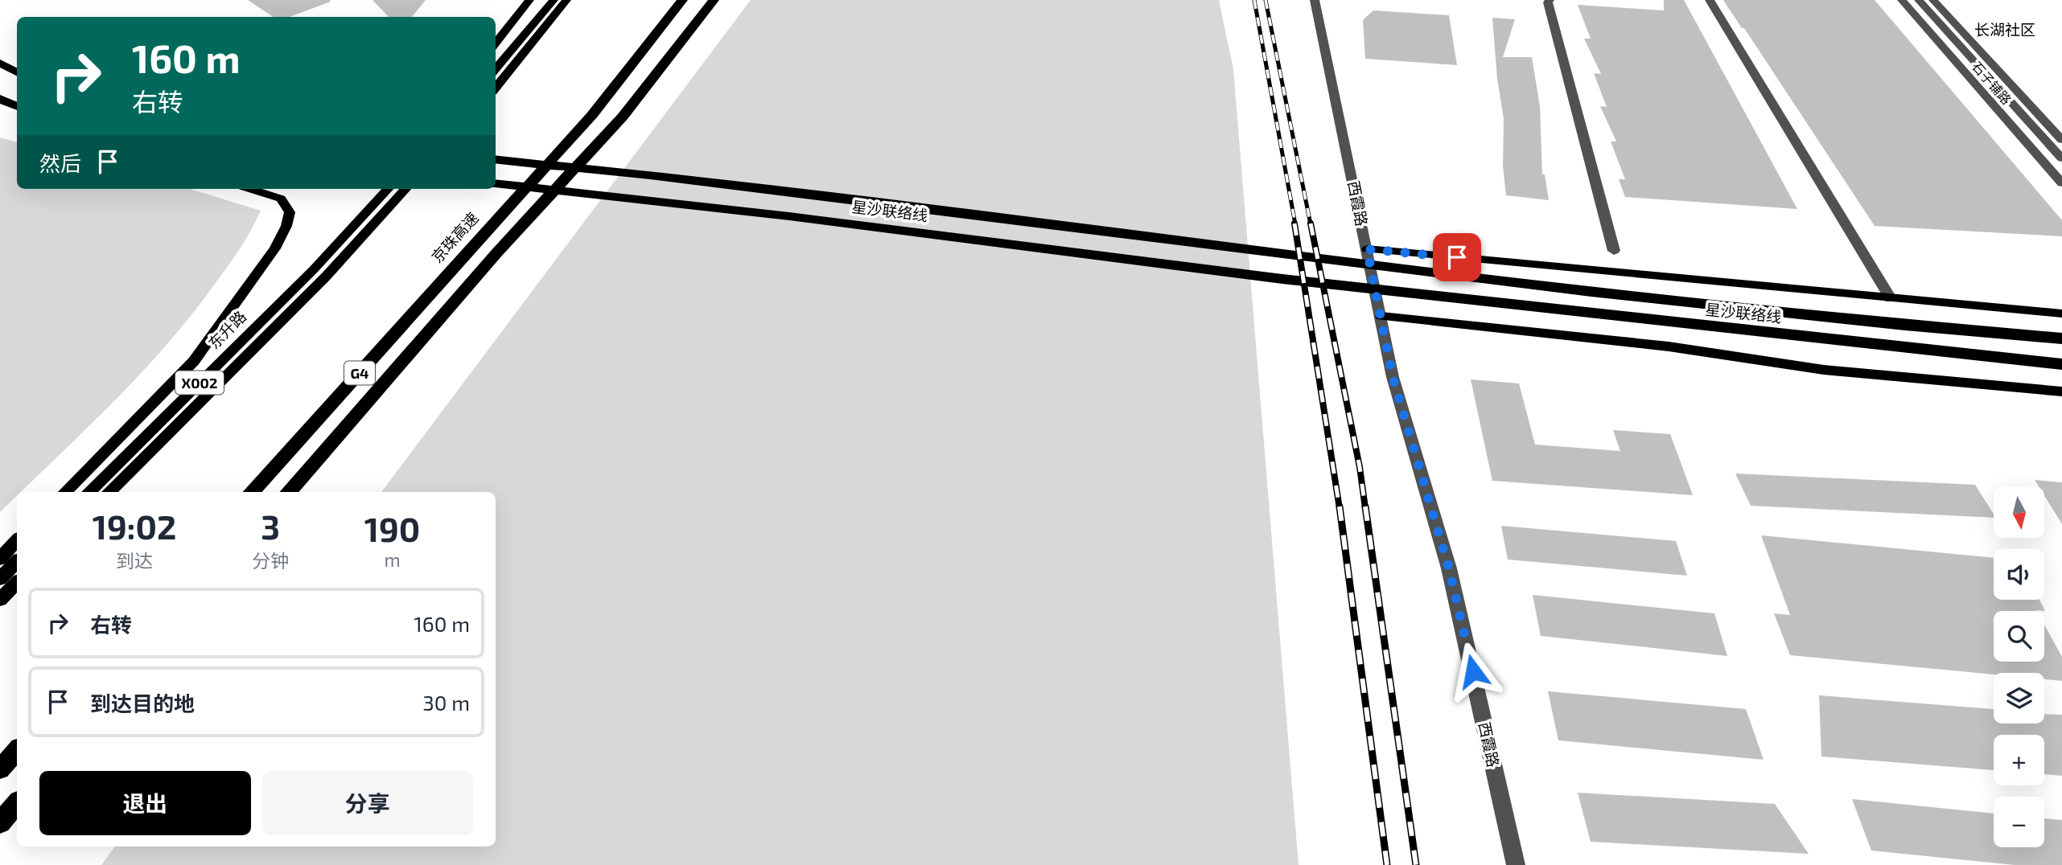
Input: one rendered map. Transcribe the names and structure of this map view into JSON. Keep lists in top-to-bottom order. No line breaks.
{"streets":{"highway":["星沙联络线","京珠高速","G4"],"main road":["东升路","X002"],"street":["石子铺路","西霞路"]},"districts":["长湖社区"],"north":"bottom","page":{"turn":["160 m","右转"],"then":"然后","map_buttons":["+","−"],"eta":["19:02","到达","3","分钟","190","m"],"list":[{"name":"右转","value":"160 m"},{"name":"到达目的地","value":"30 m"}],"buttons":["退出","分享"]}}
